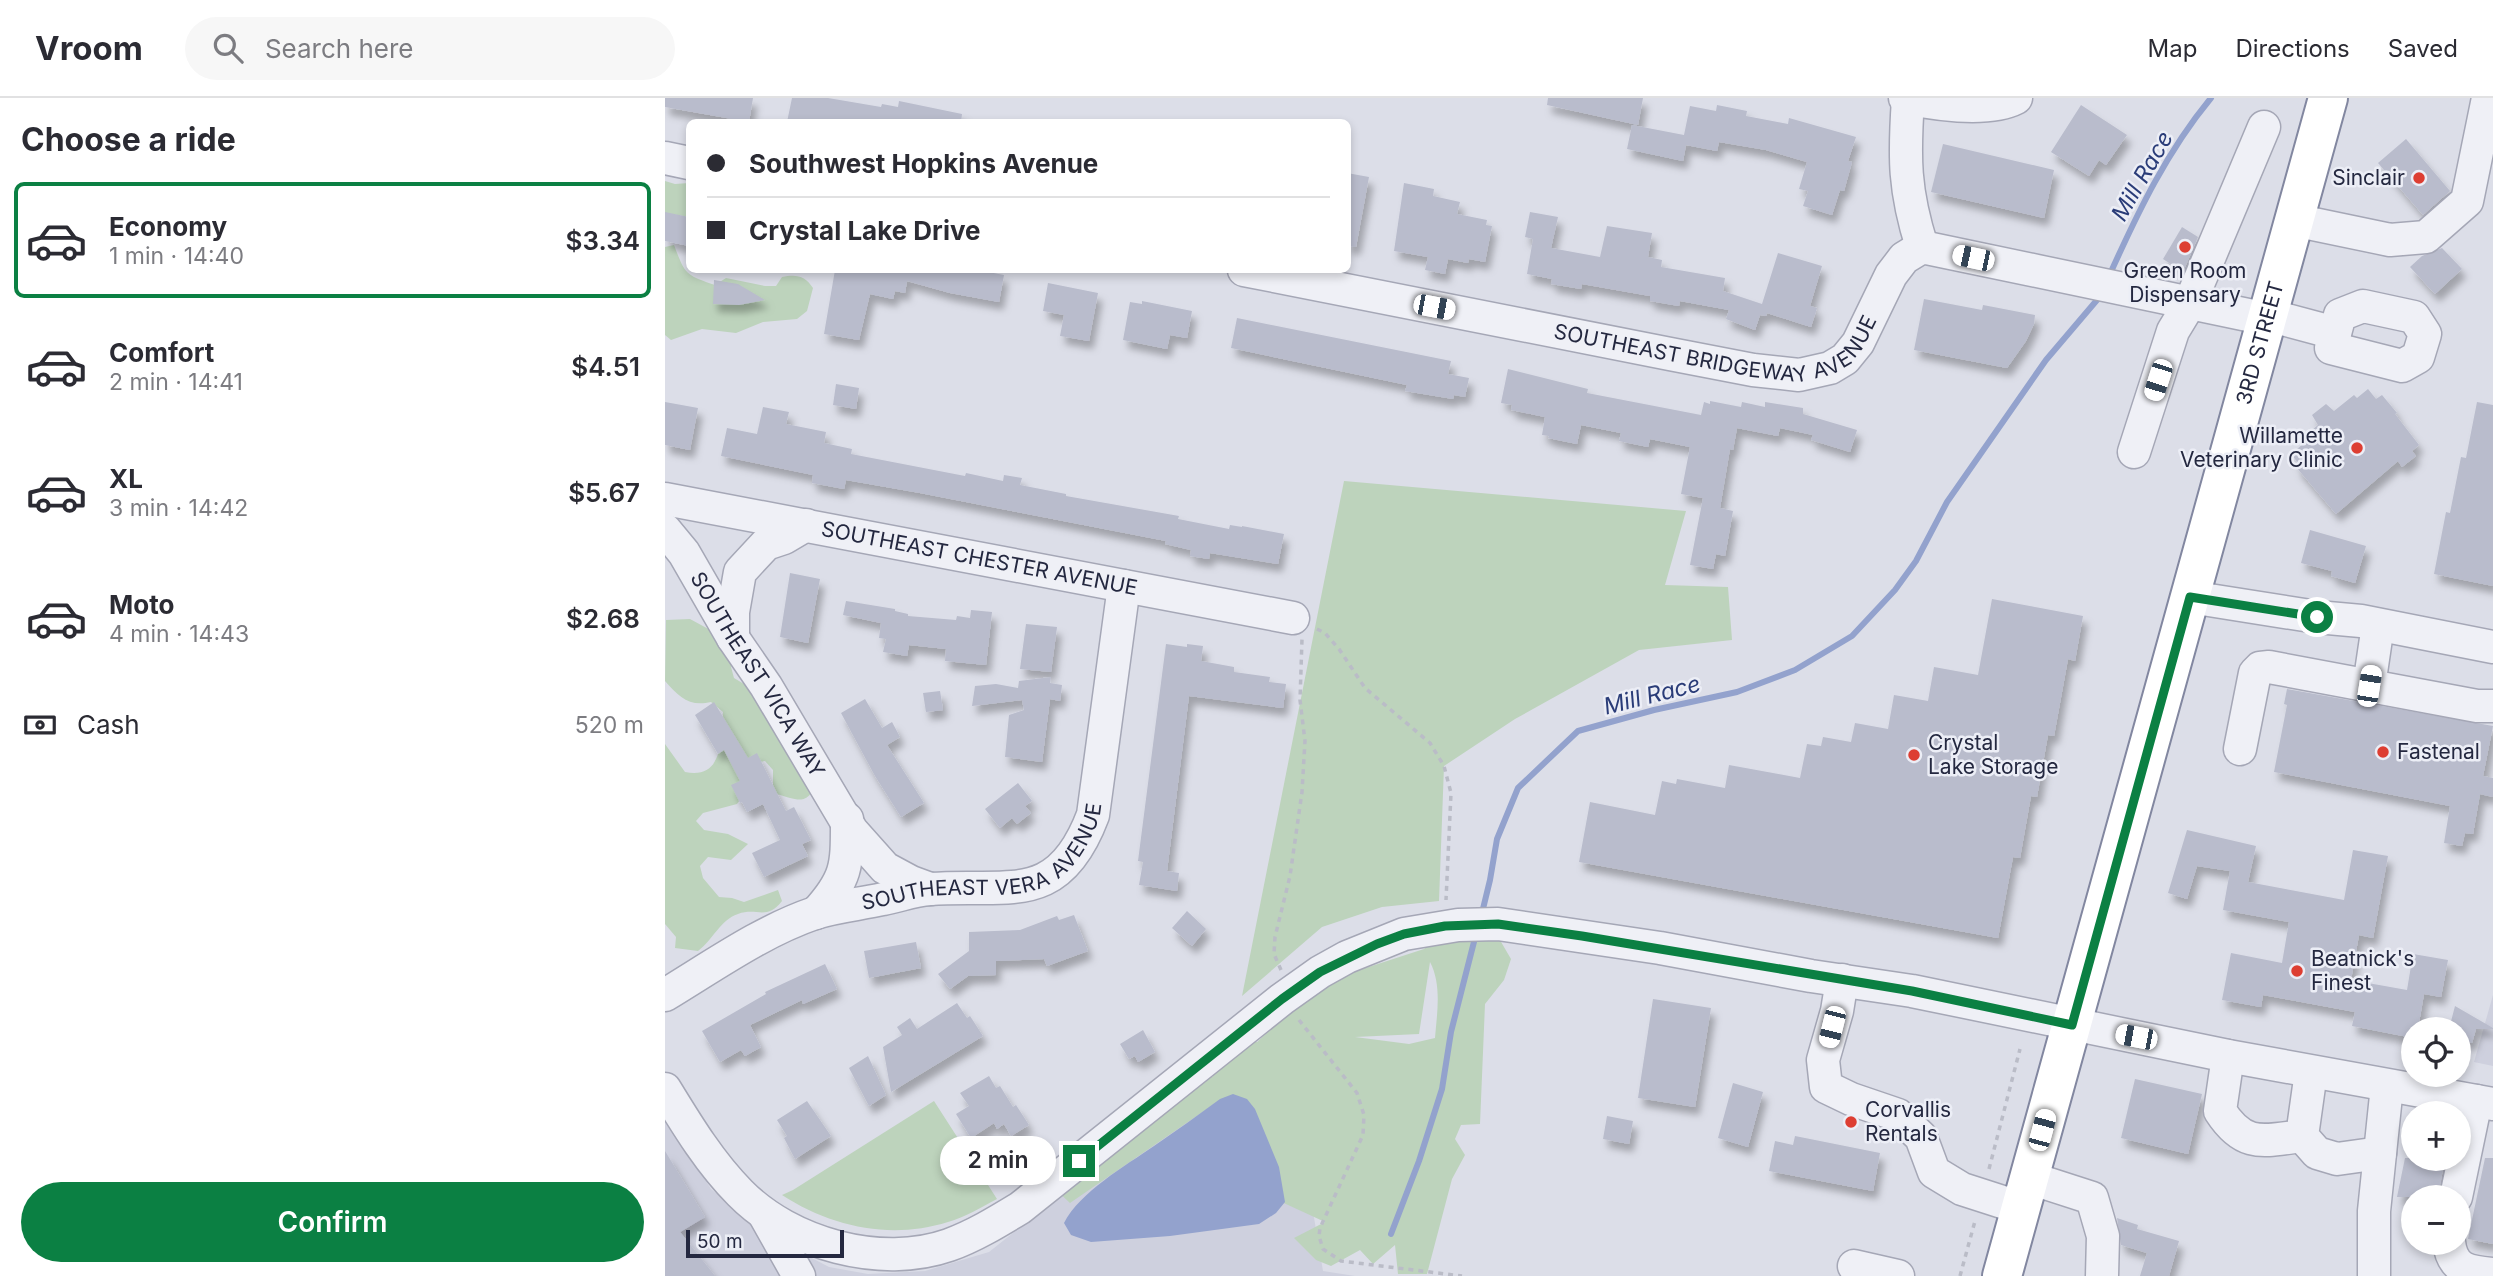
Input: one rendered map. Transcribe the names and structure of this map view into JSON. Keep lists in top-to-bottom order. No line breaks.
{"streets":{"highway":["3RD STREET"],"street":["SOUTHEAST BRIDGEWAY AVENUE","SOUTHEAST CHESTER AVENUE","SOUTHEAST VICA WAY","SOUTHEAST VERA AVENUE"]},"crossings":[["SOUTHEAST CHESTER AVENUE","SOUTHEAST VERA AVENUE"],["SOUTHEAST VICA WAY","SOUTHEAST VERA AVENUE"]],"water":["Mill Race"],"places":["Sinclair","Green Room Dispensary","Willamette Veterinary Clinic","Fastenal","Crystal Lake Storage","Beatnick's Finest","Corvallis Rentals"],"scale_bar":"50 m","page":{"header":"Vroom","search":"Search here","nav":["Map","Directions","Saved"],"heading":"Choose a ride","banner":["Southwest Hopkins Avenue","Crystal Lake Drive"],"list":[{"name":"Economy","note":"1 min · 14:40","value":"$3.34"},{"name":"Comfort","note":"2 min · 14:41","value":"$4.51"},{"name":"XL","note":"3 min · 14:42","value":"$5.67"},{"name":"Moto","note":"4 min · 14:43","value":"$2.68"}],"pay":["Cash","520 m"],"map_buttons":["+","−"],"bubble":"2 min","buttons":"Confirm","scale":"50 m"}}
